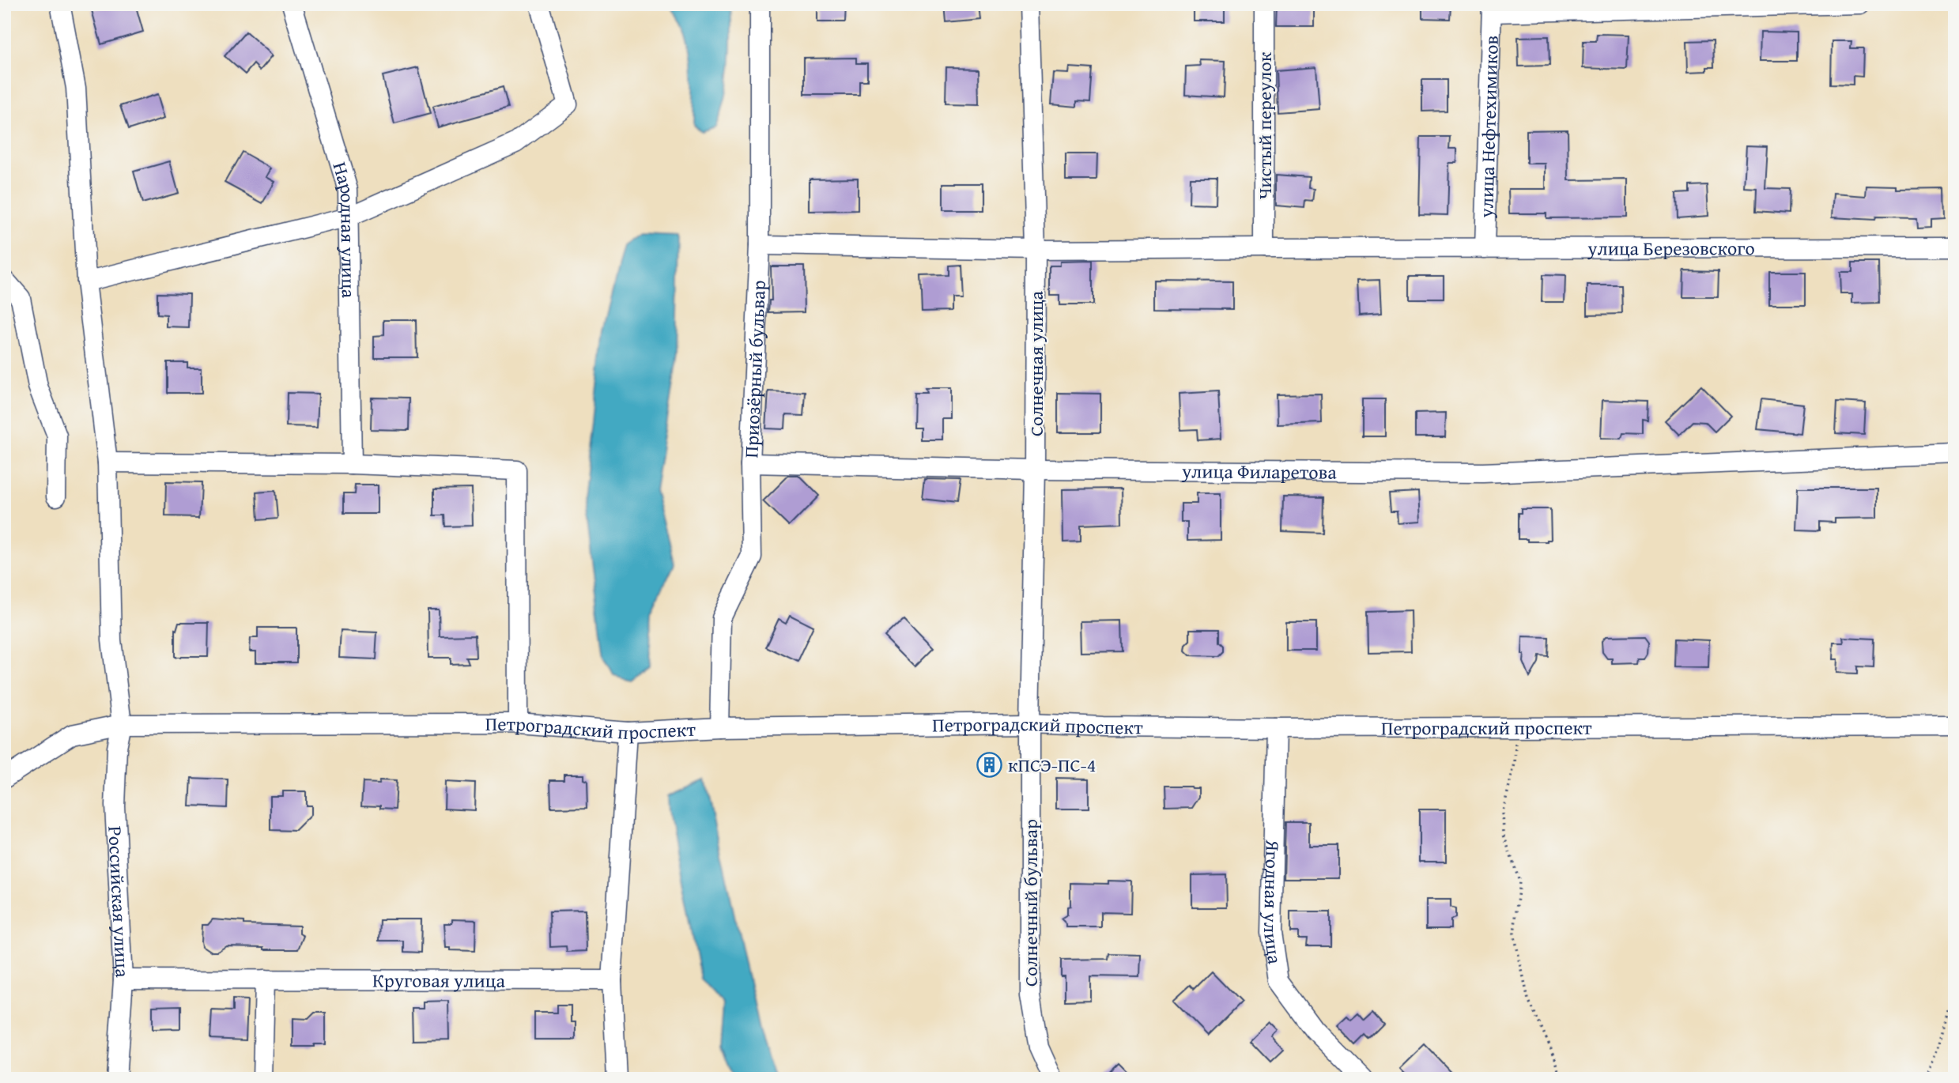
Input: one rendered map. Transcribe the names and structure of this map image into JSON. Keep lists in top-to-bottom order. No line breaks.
{"streets":{"street":["Чистый переулок","улица Нефтехимиков","Народная улица","улица Березовского","Солнечная улица","Приозёрный бульвар","улица Филаретова","Петроградский проспект","Российская улица","Солнечный бульвар","Ягодная улица","Круговая улица"]},"crossings":[["Чистый переулок","улица Березовского"],["улица Нефтехимиков","улица Березовского"],["улица Березовского","Солнечная улица"],["улица Березовского","Приозёрный бульвар"],["Солнечная улица","улица Филаретова"],["Солнечная улица","Петроградский проспект"],["Солнечная улица","Солнечный бульвар"],["Приозёрный бульвар","улица Филаретова"],["Приозёрный бульвар","Петроградский проспект"],["Петроградский проспект","Российская улица"],["Петроградский проспект","Солнечный бульвар"],["Петроградский проспект","Ягодная улица"],["Российская улица","Круговая улица"]],"places":{"building":["кПСЭ-ПС-4"]}}
